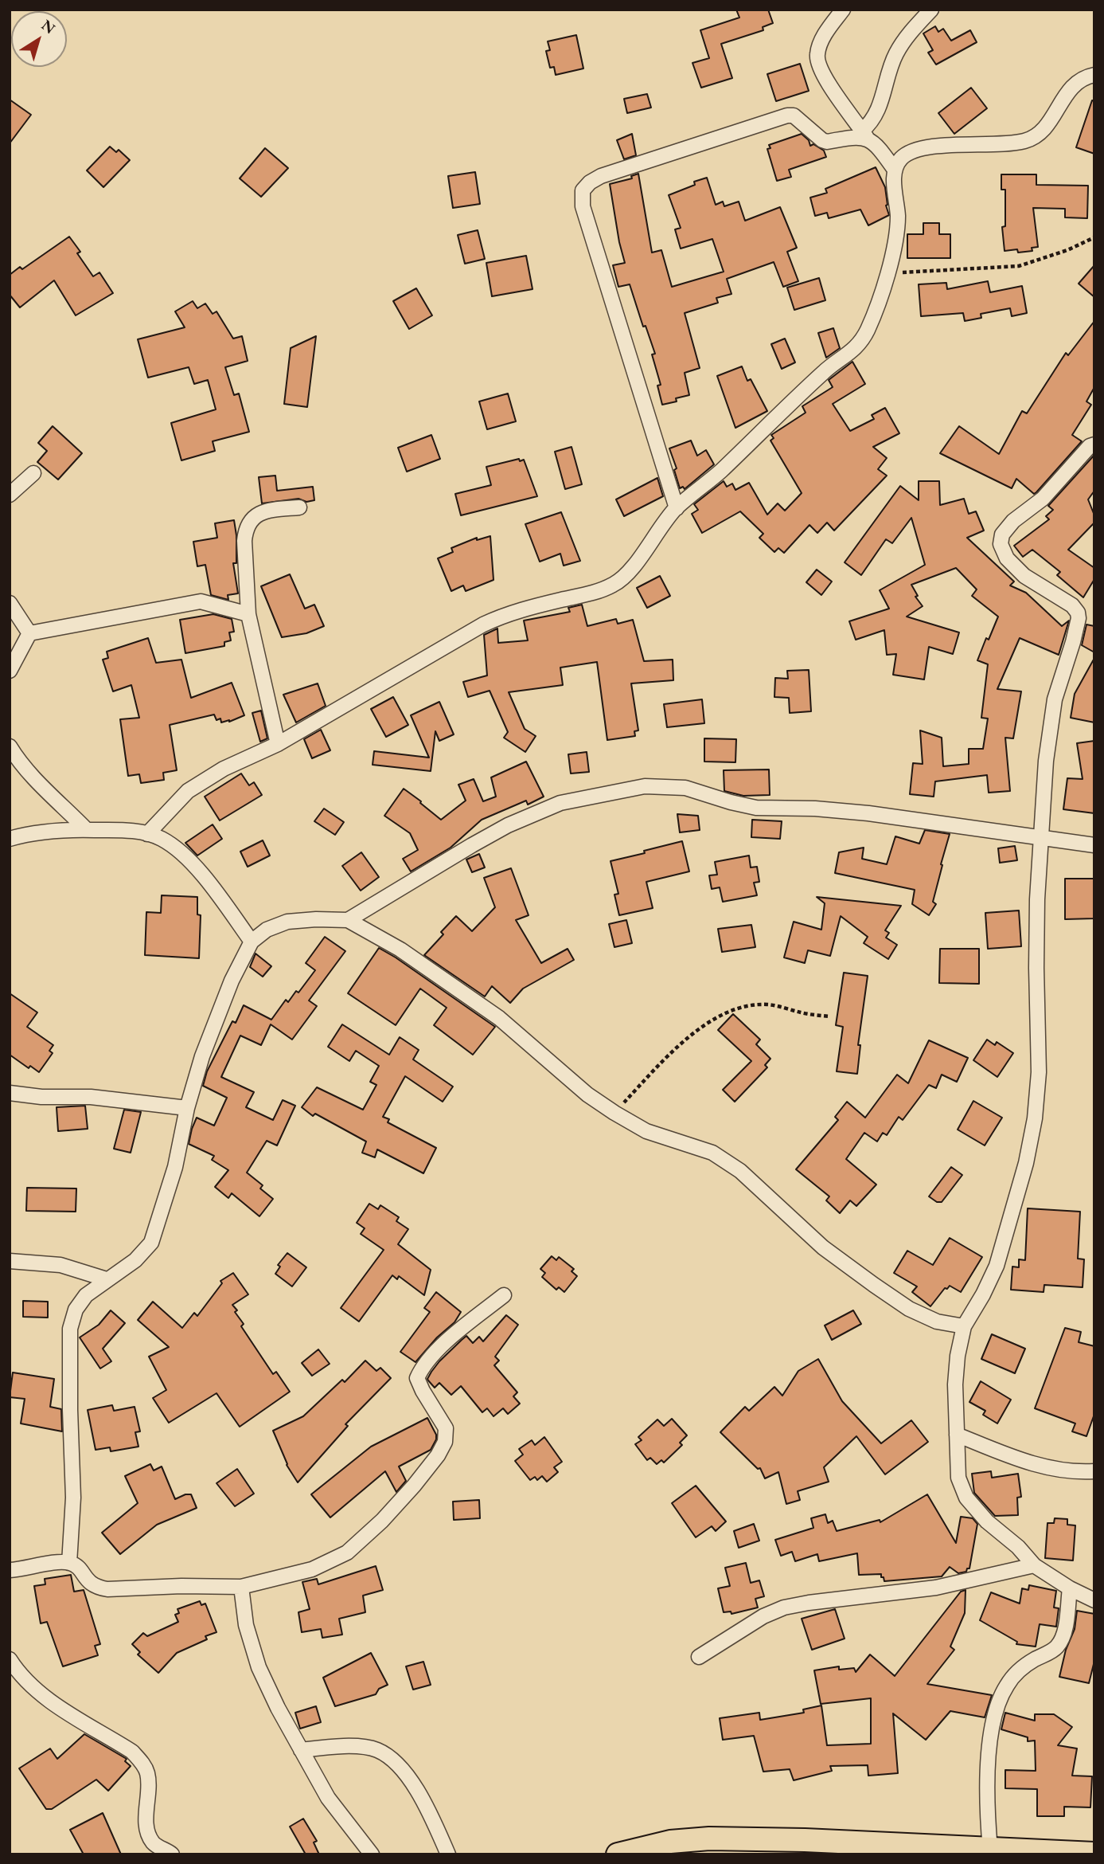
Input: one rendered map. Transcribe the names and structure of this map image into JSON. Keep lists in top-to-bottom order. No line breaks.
{"north":"top right"}
